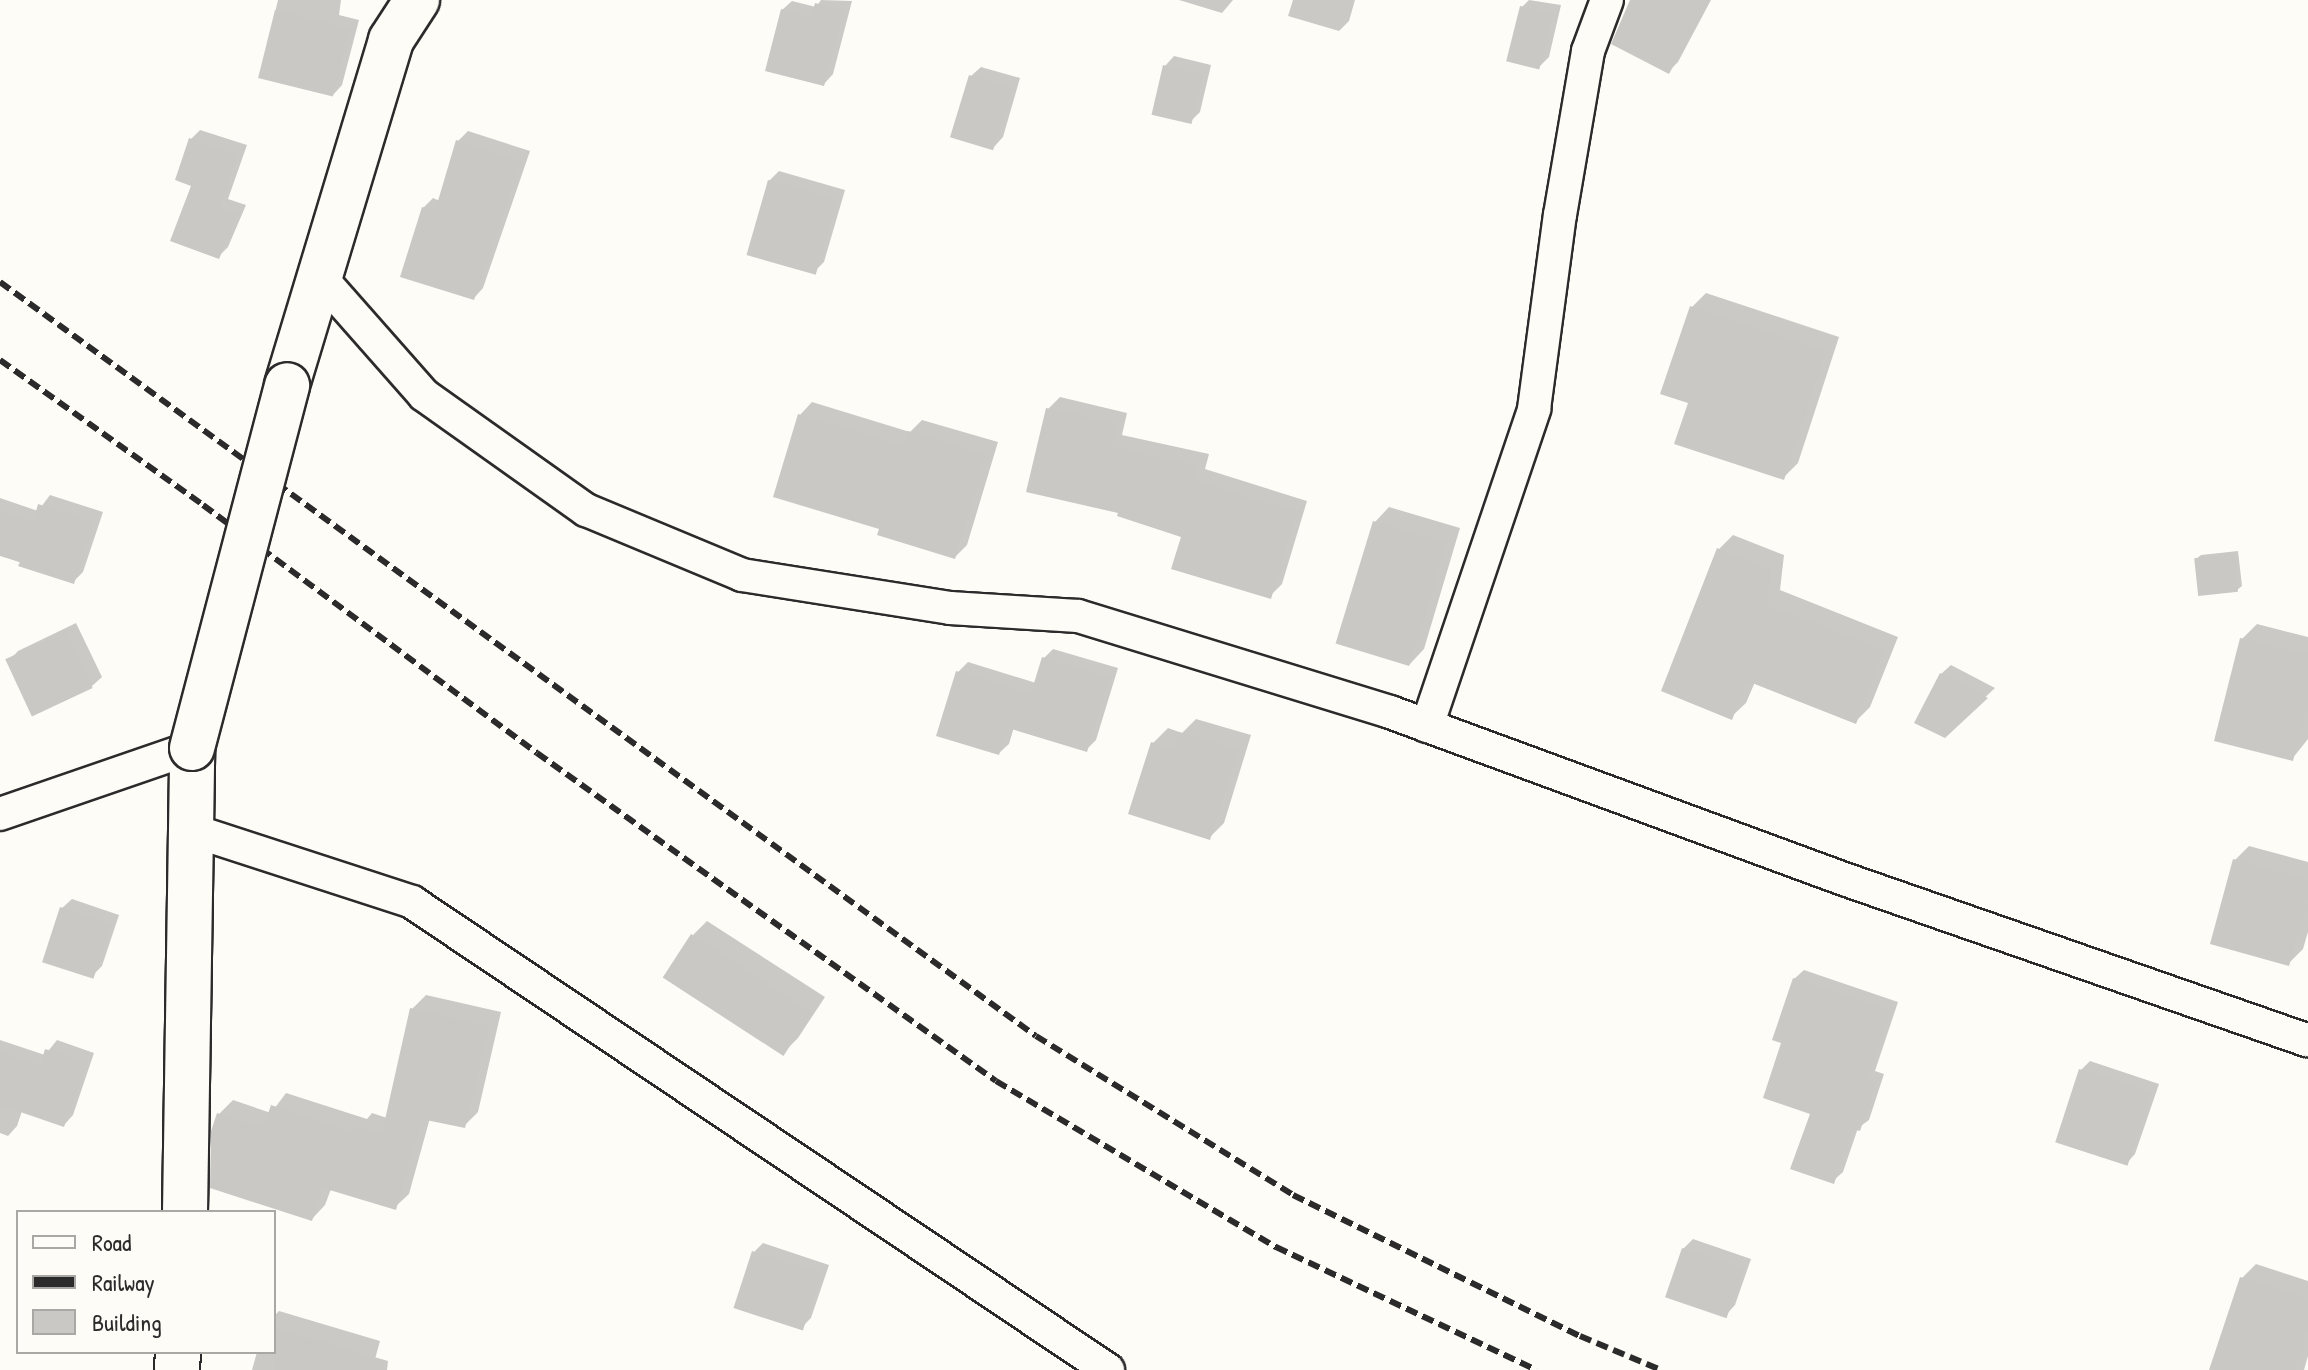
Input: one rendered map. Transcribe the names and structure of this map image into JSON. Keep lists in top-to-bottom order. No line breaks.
{"legend":["Road","Railway","Building"]}
